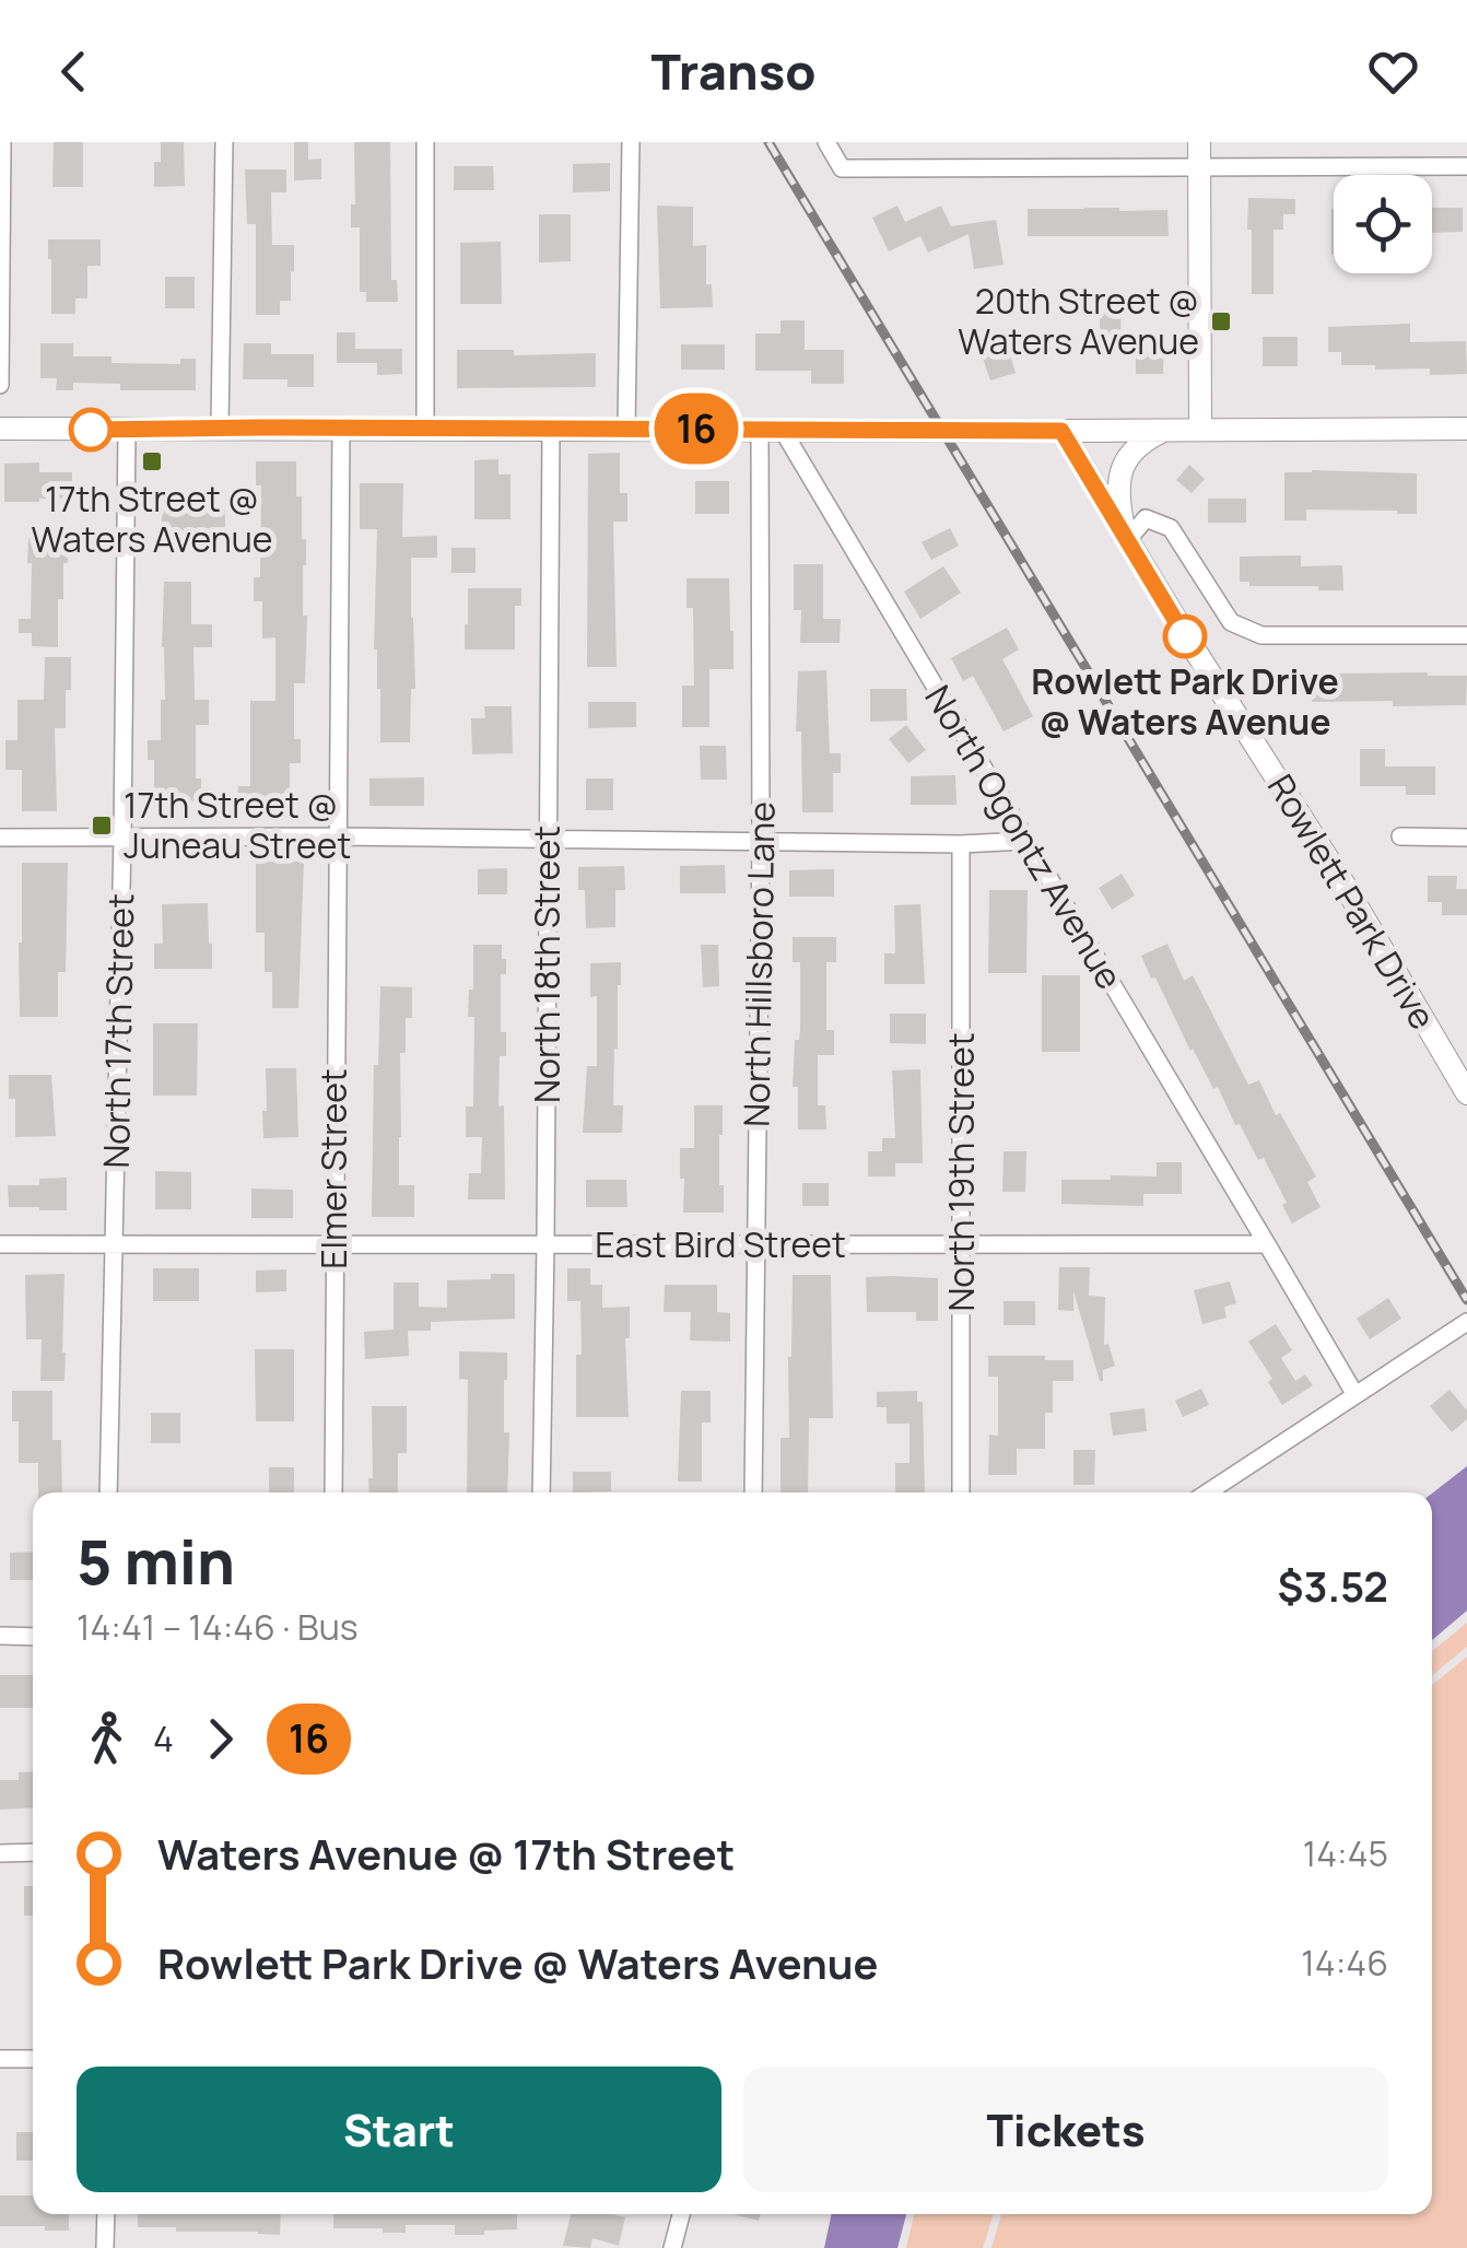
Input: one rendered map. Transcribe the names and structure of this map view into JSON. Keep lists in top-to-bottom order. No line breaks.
{"streets":{"street":["North Ogontz Avenue","Rowlett Park Drive","North 18th Street","North Hillsboro Lane","North 17th Street","Elmer Street","North 19th Street","East Bird Street"]},"crossings":[["North Ogontz Avenue","North Hillsboro Lane"],["North Ogontz Avenue","East Bird Street"],["North 18th Street","East Bird Street"],["North Hillsboro Lane","East Bird Street"],["North 17th Street","East Bird Street"],["Elmer Street","East Bird Street"],["North 19th Street","East Bird Street"]],"places":{"transit":["20th Street @ Waters Avenue","17th Street @ Waters Avenue","17th Street @ Juneau Street"],"other":["Rowlett Park Drive @ Waters Avenue"]},"lines":["bus line 16"],"page":{"header":"Transo","on_map":"16","heading":["5 min","14:41 – 14:46 · Bus","$3.52"],"legs":["4","16"],"list":[{"name":"Waters Avenue @ 17th Street","value":"14:45"},{"name":"Rowlett Park Drive @ Waters Avenue","value":"14:46"}],"buttons":["Start","Tickets"]}}
